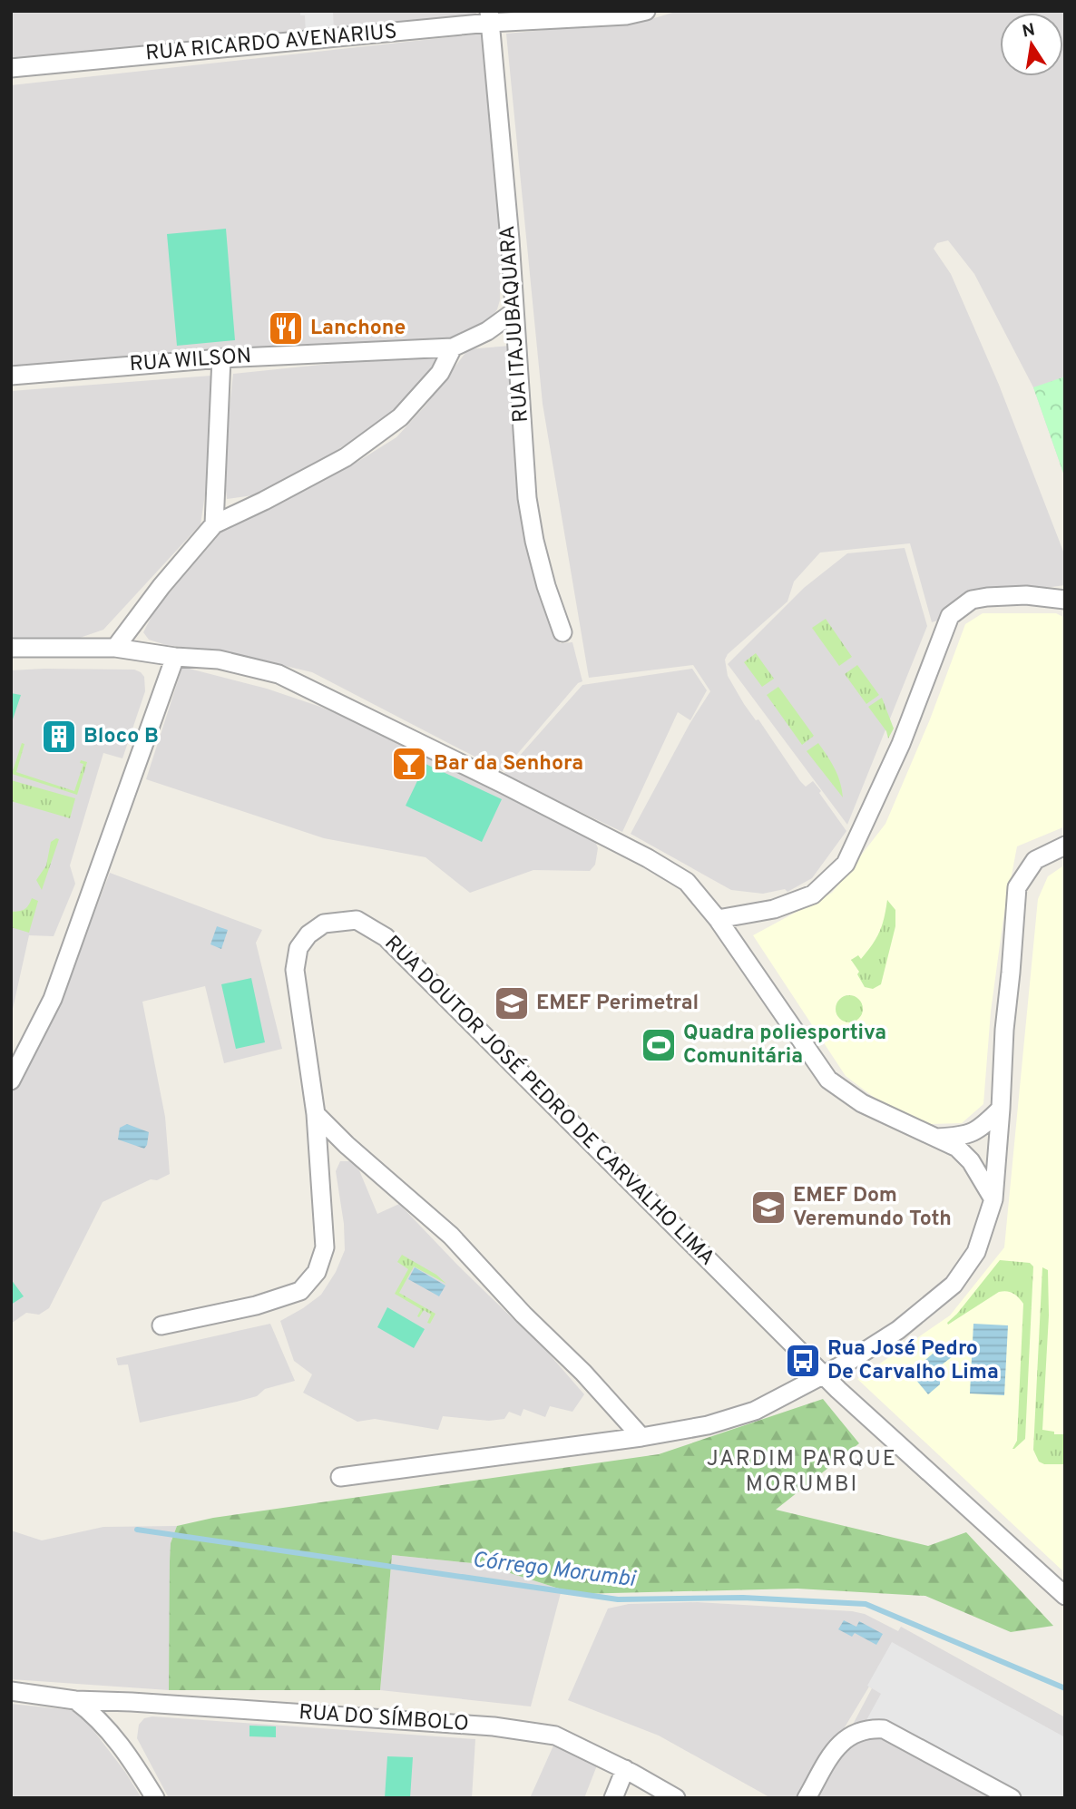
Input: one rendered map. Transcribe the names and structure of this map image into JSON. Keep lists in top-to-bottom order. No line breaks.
{"streets":{"street":["RUA RICARDO AVENARIUS","RUA ITAJUBAQUARA","RUA WILSON","RUA DOUTOR JOSÉ PEDRO DE CARVALHO LIMA","RUA DO SÍMBOLO"]},"crossings":[["RUA RICARDO AVENARIUS","RUA ITAJUBAQUARA"],["RUA ITAJUBAQUARA","RUA WILSON"]],"districts":["JARDIM PARQUE MORUMBI"],"water":["Córrego Morumbi"],"places":{"restaurant":["Lanchone"],"building":["Bloco B"],"bar":["Bar da Senhora"],"school or university":["EMEF Perimetral","EMEF Dom Veremundo Toth"],"sports":["Quadra poliesportiva Comunitária"],"bus stop":["Rua José Pedro De Carvalho Lima"]},"north":"top"}
